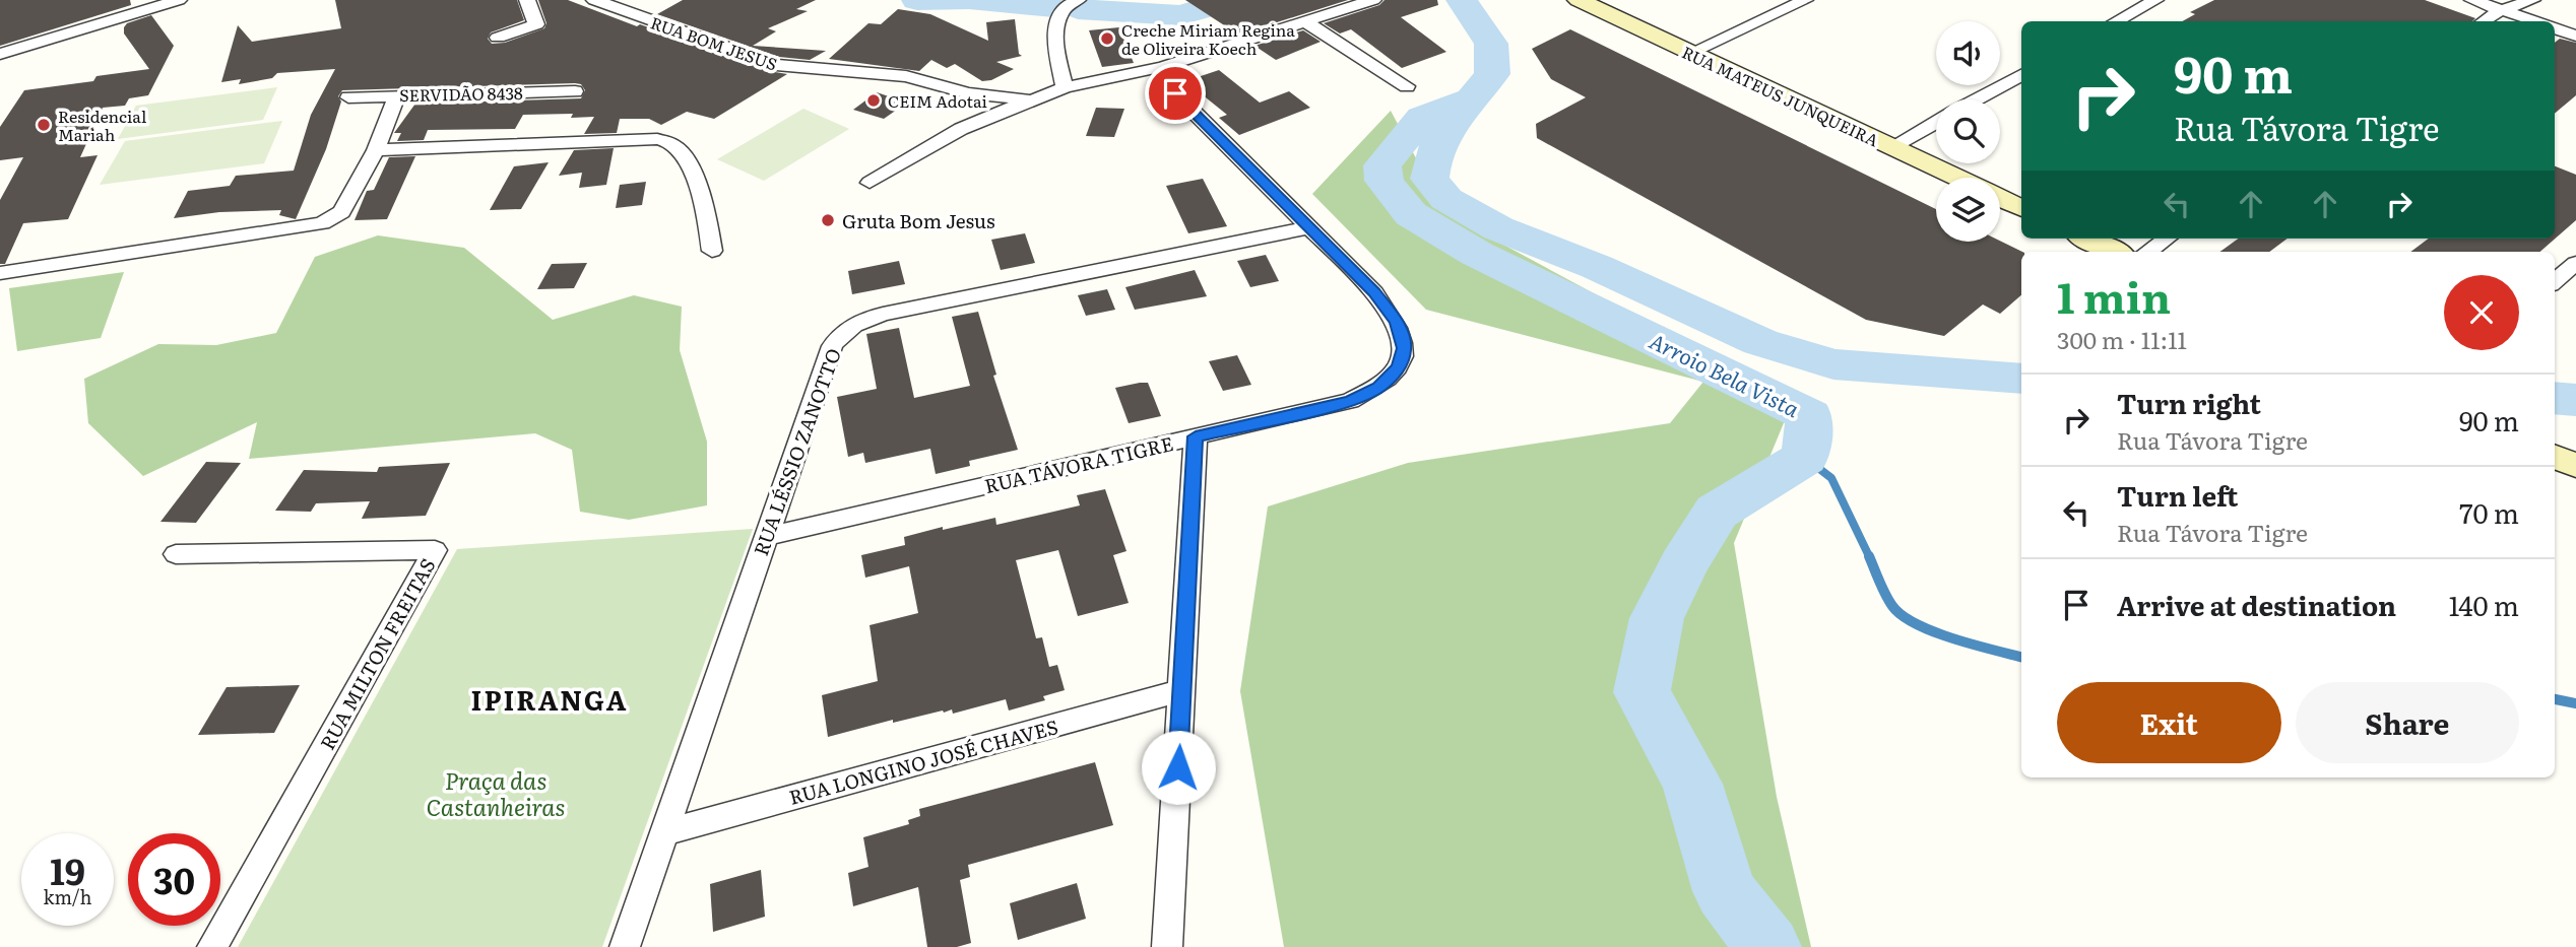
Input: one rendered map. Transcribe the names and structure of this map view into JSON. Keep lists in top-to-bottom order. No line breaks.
{"streets":{"main road":["RUA MATEUS JUNQUEIRA"],"street":["RUA BOM JESUS","SERVIDÃO 8438","RUA LÉSSIO ZANOTTO","RUA TÁVORA TIGRE","RUA MILTON FREITAS","RUA LONGINO JOSÉ CHAVES"]},"crossings":[["RUA LÉSSIO ZANOTTO","RUA TÁVORA TIGRE"],["RUA LÉSSIO ZANOTTO","RUA LONGINO JOSÉ CHAVES"]],"districts":["IPIRANGA"],"water":["Arroio Bela Vista"],"parks":["Praça das Castanheiras"],"places":["Creche Miriam Regina de Oliveira Koech","CEIM Adotai","Residencial Mariah","Gruta Bom Jesus"],"page":{"turn":["90 m","Rua Távora Tigre"],"heading":["1 min","300 m · 11:11"],"list":[{"name":"Turn right","note":"Rua Távora Tigre","value":"90 m"},{"name":"Turn left","note":"Rua Távora Tigre","value":"70 m"},{"name":"Arrive at destination","value":"140 m"}],"buttons":["Exit","Share"],"speed":"19 km/h","limit":"30"}}
